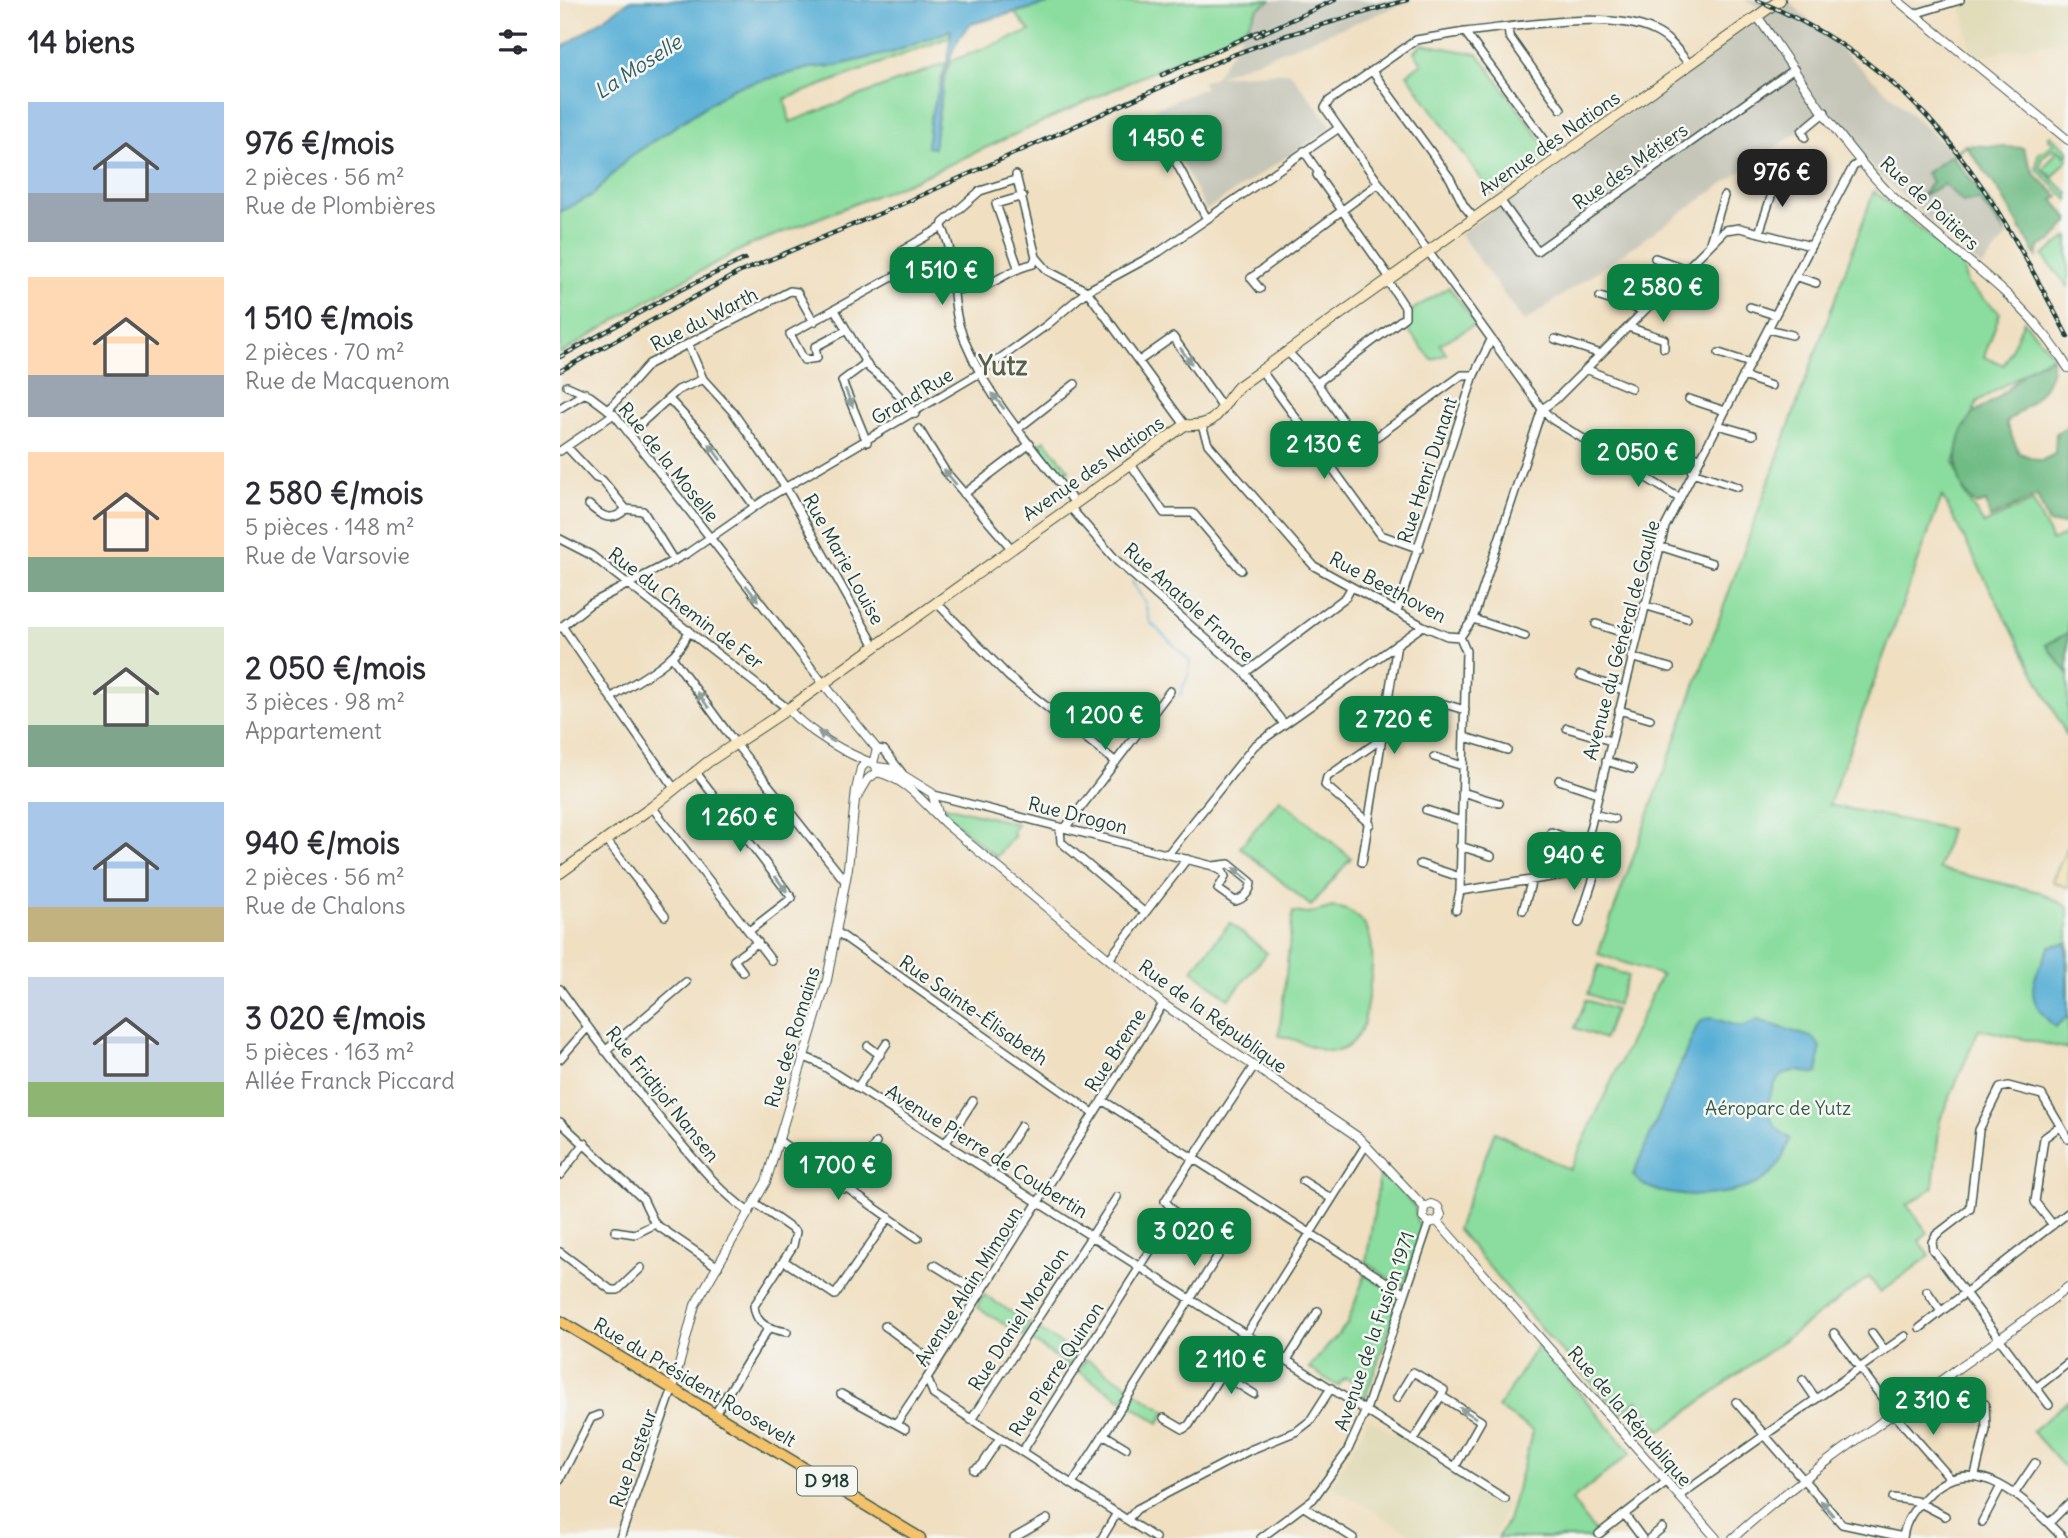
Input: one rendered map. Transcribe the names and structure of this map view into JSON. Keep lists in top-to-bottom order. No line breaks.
{"streets":{"main road":["Avenue des Nations","Rue du Président Roosevelt","D 918"],"street":["Rue des Métiers","Rue de Poitiers","Rue du Warth","Grand'Rue","Rue de la Moselle","Rue Henri Dunant","Rue Marie Louise","Rue Beethoven","Rue Anatole France","Rue du Chemin de Fer","Avenue du Général de Gaulle","Rue Drogon","Rue Sainte-Élisabeth","Rue de la République","Rue des Romains","Rue Breme","Rue Fridtjof Nansen","Avenue Pierre de Coubertin","Avenue Alain Mimoun","Rue Daniel Morelon","Avenue de la Fusion 1971","Rue Pierre Quinon","Rue Pasteur"]},"crossings":[["Avenue des Nations","Rue des Métiers"],["Avenue des Nations","Rue de Poitiers"],["Avenue des Nations","Rue de la Moselle"],["Avenue des Nations","Rue Marie Louise"],["Avenue des Nations","Rue Beethoven"],["Avenue des Nations","Rue Anatole France"],["Avenue des Nations","Rue du Chemin de Fer"],["Avenue des Nations","Rue de la République"],["Rue des Métiers","Rue de Poitiers"],["Rue de Poitiers","Avenue du Général de Gaulle"],["Rue du Warth","Rue de la Moselle"],["Rue du Warth","Rue Marie Louise"],["Grand'Rue","Rue de la Moselle"],["Grand'Rue","Rue Marie Louise"],["Grand'Rue","Rue Anatole France"],["Grand'Rue","Rue du Chemin de Fer"],["Rue de la Moselle","Rue de la République"],["Rue Henri Dunant","Rue Beethoven"],["Rue Drogon","Rue de la République"],["Rue Sainte-Élisabeth","Rue des Romains"],["Rue Sainte-Élisabeth","Rue Breme"],["Rue Sainte-Élisabeth","Avenue Alain Mimoun"],["Rue de la République","Rue des Romains"],["Rue de la République","Rue Breme"],["Rue de la République","Avenue de la Fusion 1971"],["Rue des Romains","Rue Fridtjof Nansen"],["Rue des Romains","Avenue Pierre de Coubertin"],["Rue des Romains","Rue du Président Roosevelt"],["Rue des Romains","Rue Pasteur"],["Rue Breme","Avenue Alain Mimoun"],["Avenue Pierre de Coubertin","Avenue Alain Mimoun"],["Avenue Pierre de Coubertin","Rue Daniel Morelon"],["Avenue Pierre de Coubertin","Avenue de la Fusion 1971"],["Avenue Pierre de Coubertin","Rue Pierre Quinon"],["Avenue Alain Mimoun","Rue Daniel Morelon"],["Avenue Alain Mimoun","Rue Pierre Quinon"],["Rue du Président Roosevelt","Rue Pasteur"]],"one_way":["Rue de la Moselle"],"districts":["Yutz"],"water":["La Moselle"],"parks":["Aéroparc de Yutz"],"page":{"heading":"14 biens","list":[{"name":"976 €/mois","note":"2 pièces · 56 m² · Rue de Plombières"},{"name":"1 510 €/mois","note":"2 pièces · 70 m² · Rue de Macquenom"},{"name":"2 580 €/mois","note":"5 pièces · 148 m² · Rue de Varsovie"},{"name":"2 050 €/mois","note":"3 pièces · 98 m² · Appartement"},{"name":"940 €/mois","note":"2 pièces · 56 m² · Rue de Chalons"},{"name":"3 020 €/mois","note":"5 pièces · 163 m² · Allée Franck Piccard"}],"price":["1 450 €","976 €","1 510 €","2 580 €","2 130 €","2 050 €","1 200 €","2 720 €","1 260 €","940 €","1 700 €","3 020 €","2 110 €","2 310 €"]}}
